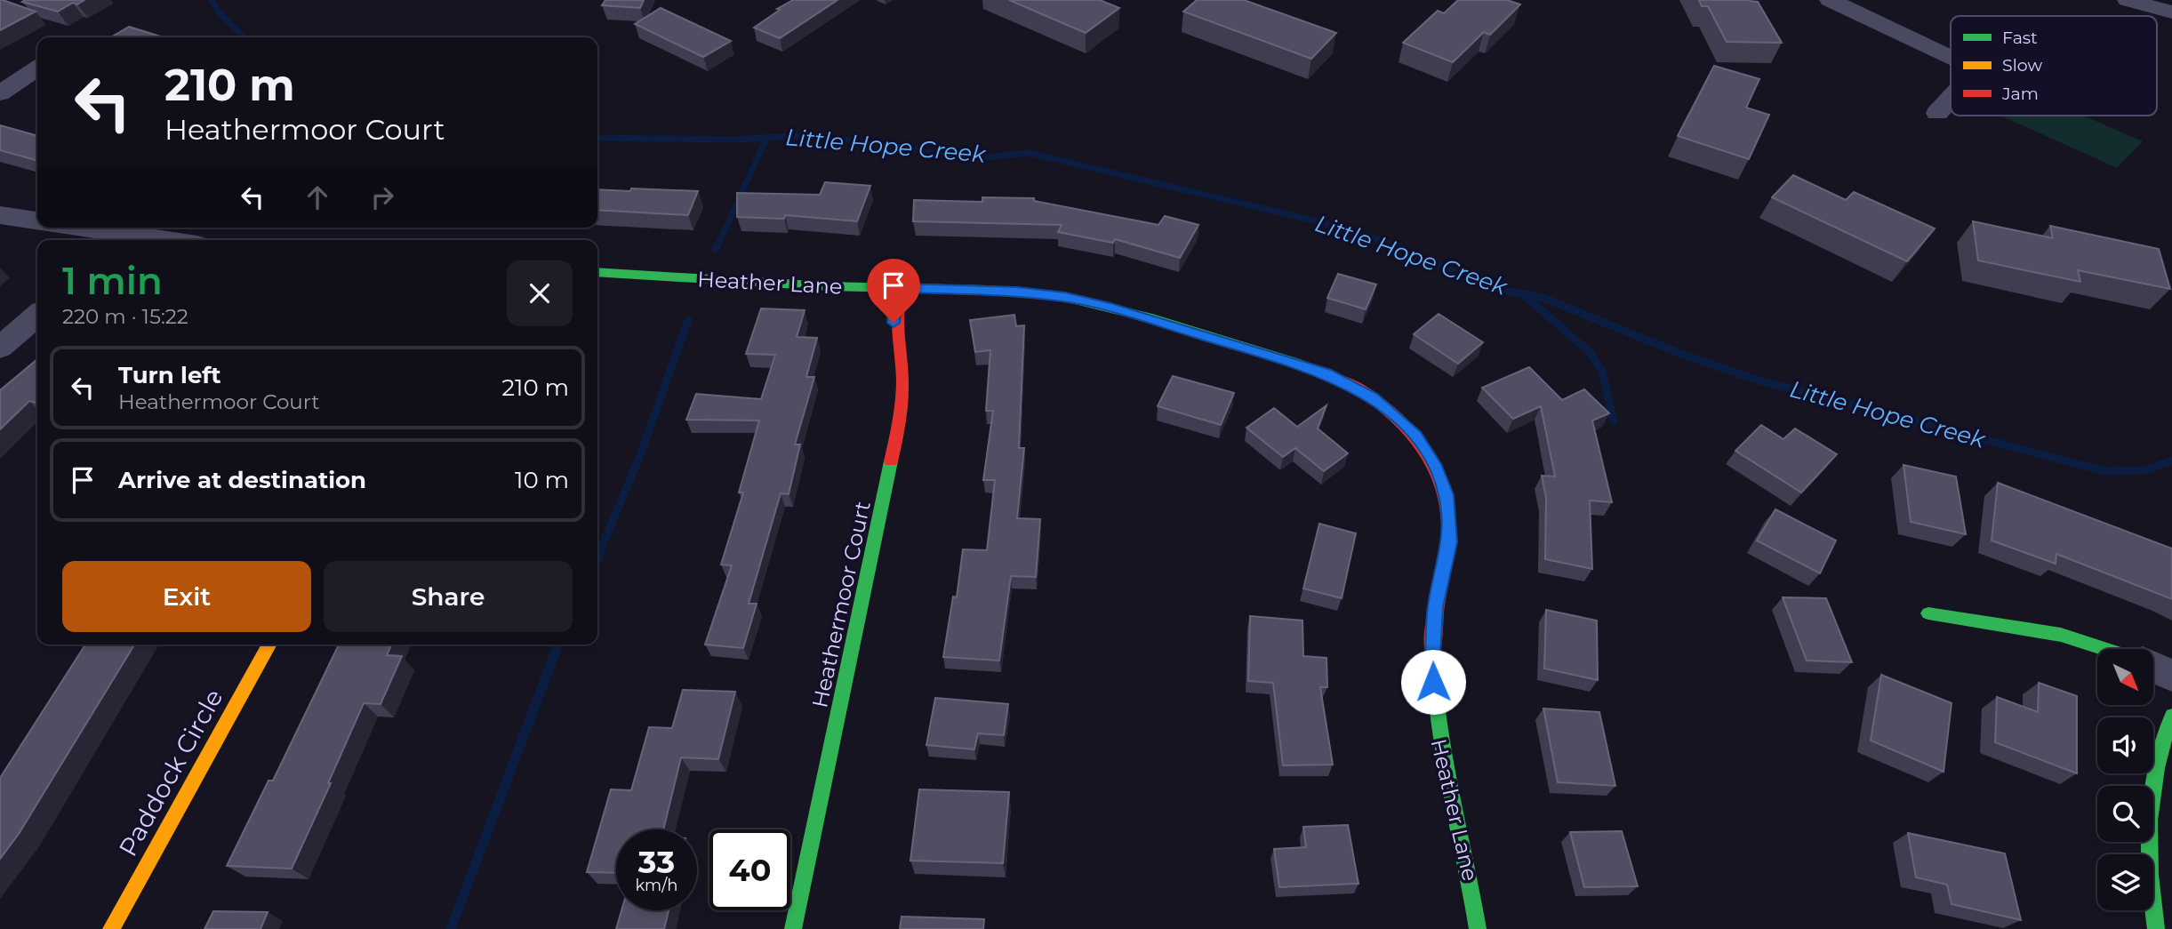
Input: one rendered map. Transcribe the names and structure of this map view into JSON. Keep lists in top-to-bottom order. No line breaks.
{"streets":{"street":["Heather Lane","Heathermoor Court","Paddock Circle"]},"crossings":[["Heather Lane","Heathermoor Court"]],"water":["Little Hope Creek"],"legend":["Fast","Slow","Jam"],"north":"bottom right","page":{"turn":["210 m","Heathermoor Court"],"heading":["1 min","220 m · 15:22"],"list":[{"name":"Turn left","note":"Heathermoor Court","value":"210 m"},{"name":"Arrive at destination","value":"10 m"}],"buttons":["Exit","Share"],"speed":"33 km/h","limit":"40"}}
